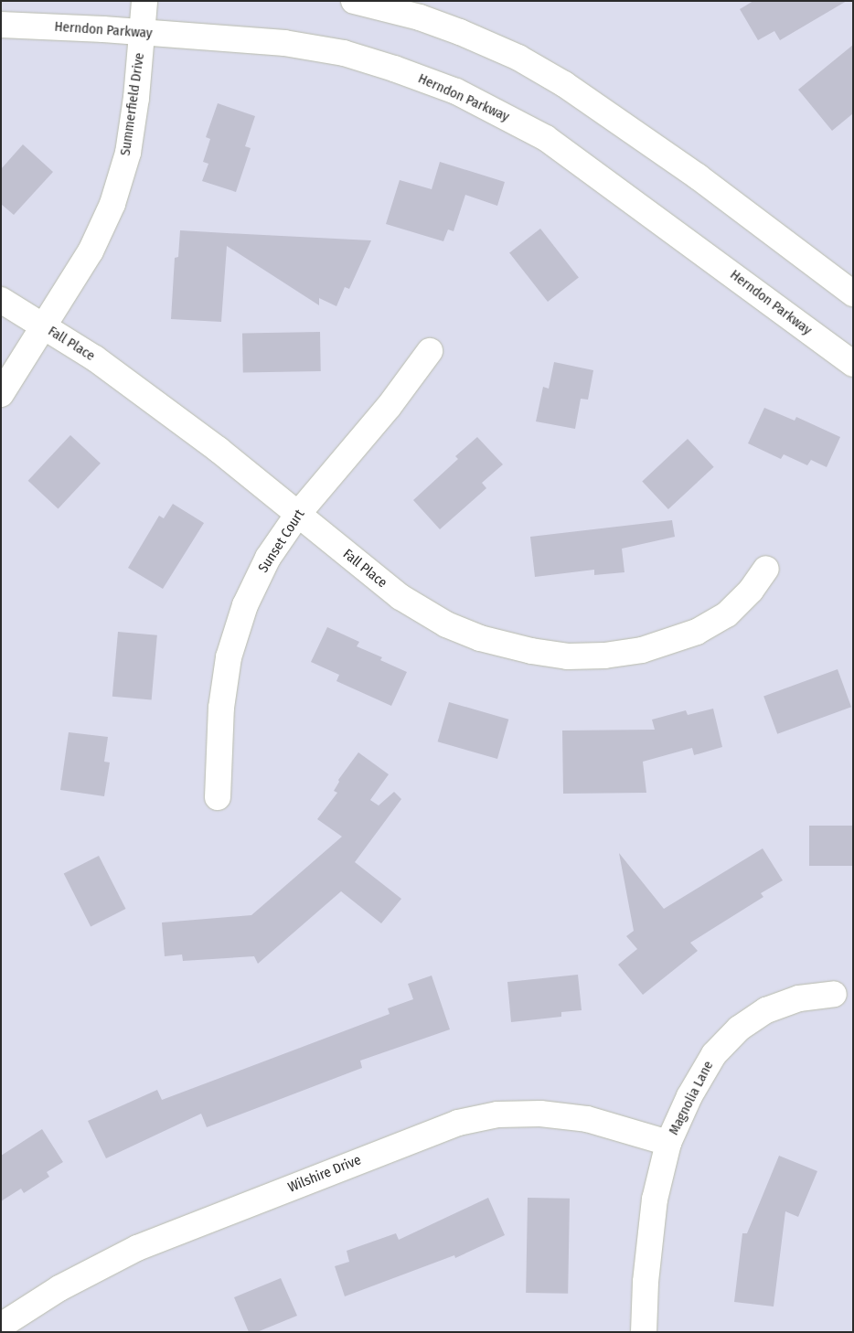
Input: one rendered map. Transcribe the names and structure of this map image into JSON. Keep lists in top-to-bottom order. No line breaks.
{"streets":{"street":["Herndon Parkway","Summerfield Drive","Fall Place","Sunset Court","Magnolia Lane","Wilshire Drive"]},"crossings":[["Herndon Parkway","Summerfield Drive"],["Summerfield Drive","Fall Place"],["Fall Place","Sunset Court"],["Magnolia Lane","Wilshire Drive"]]}
